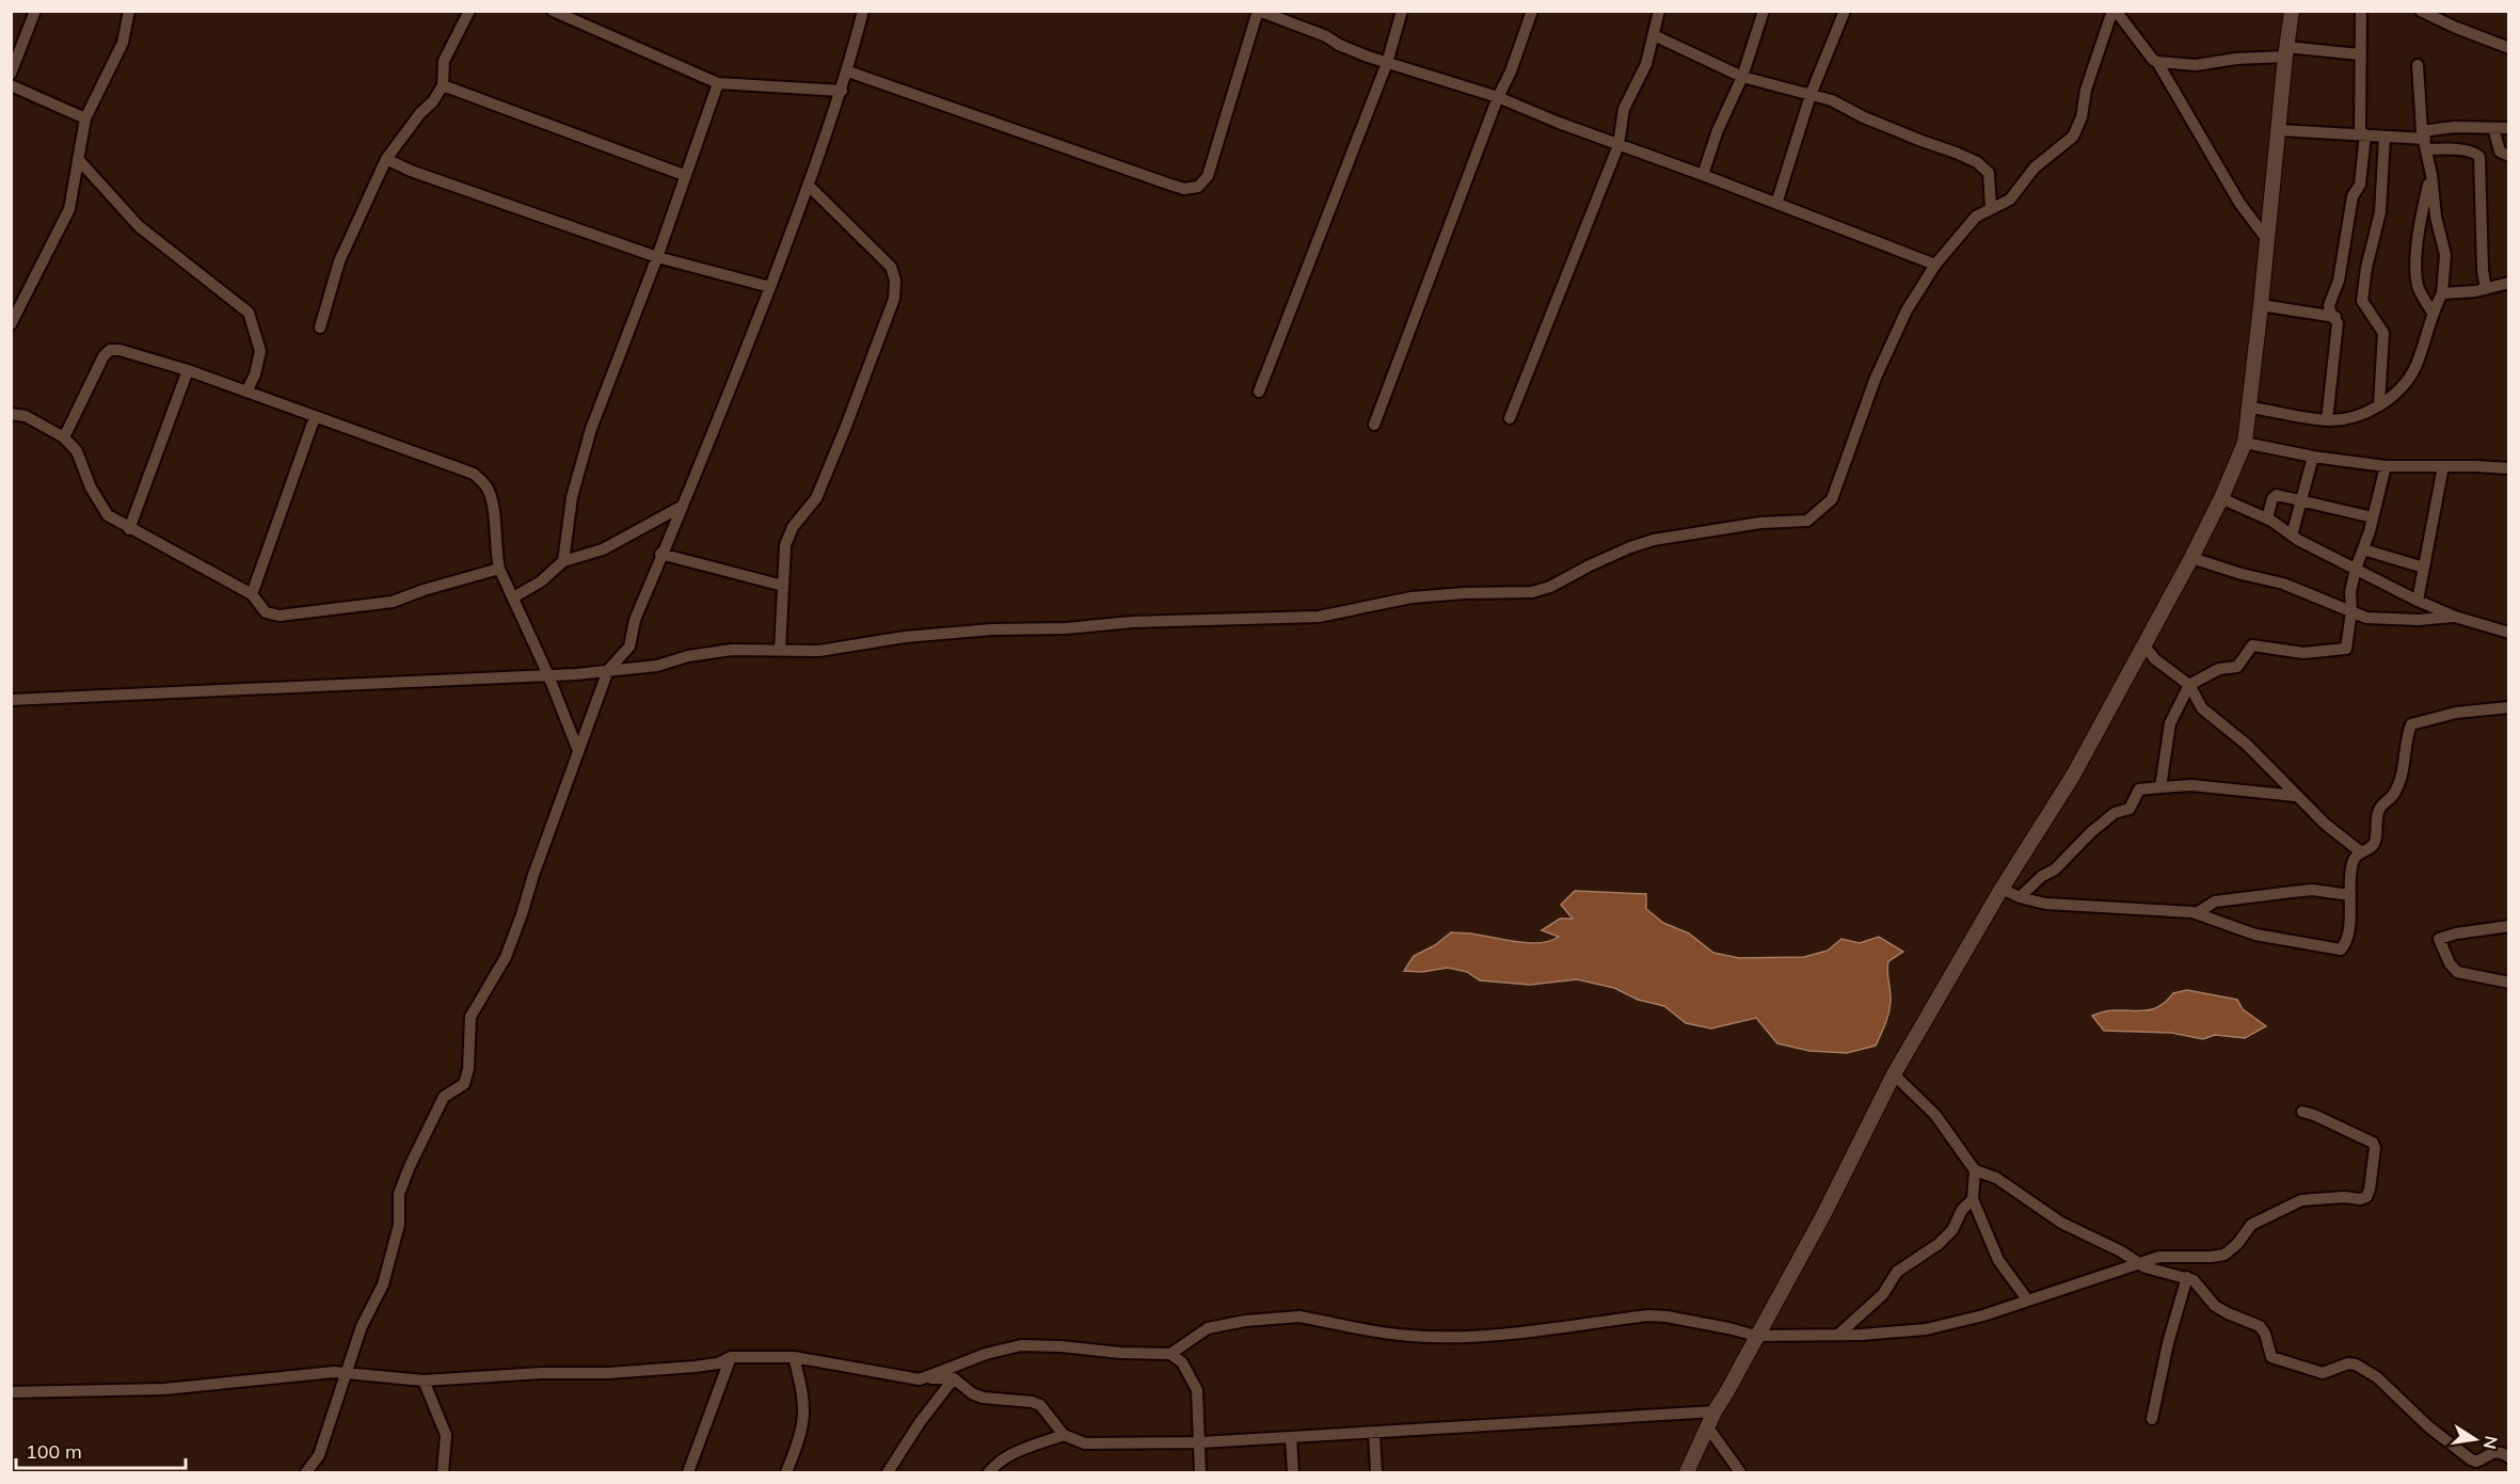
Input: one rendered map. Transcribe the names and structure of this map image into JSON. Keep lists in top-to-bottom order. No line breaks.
{"scale_bar":"100 m","north":"right"}
